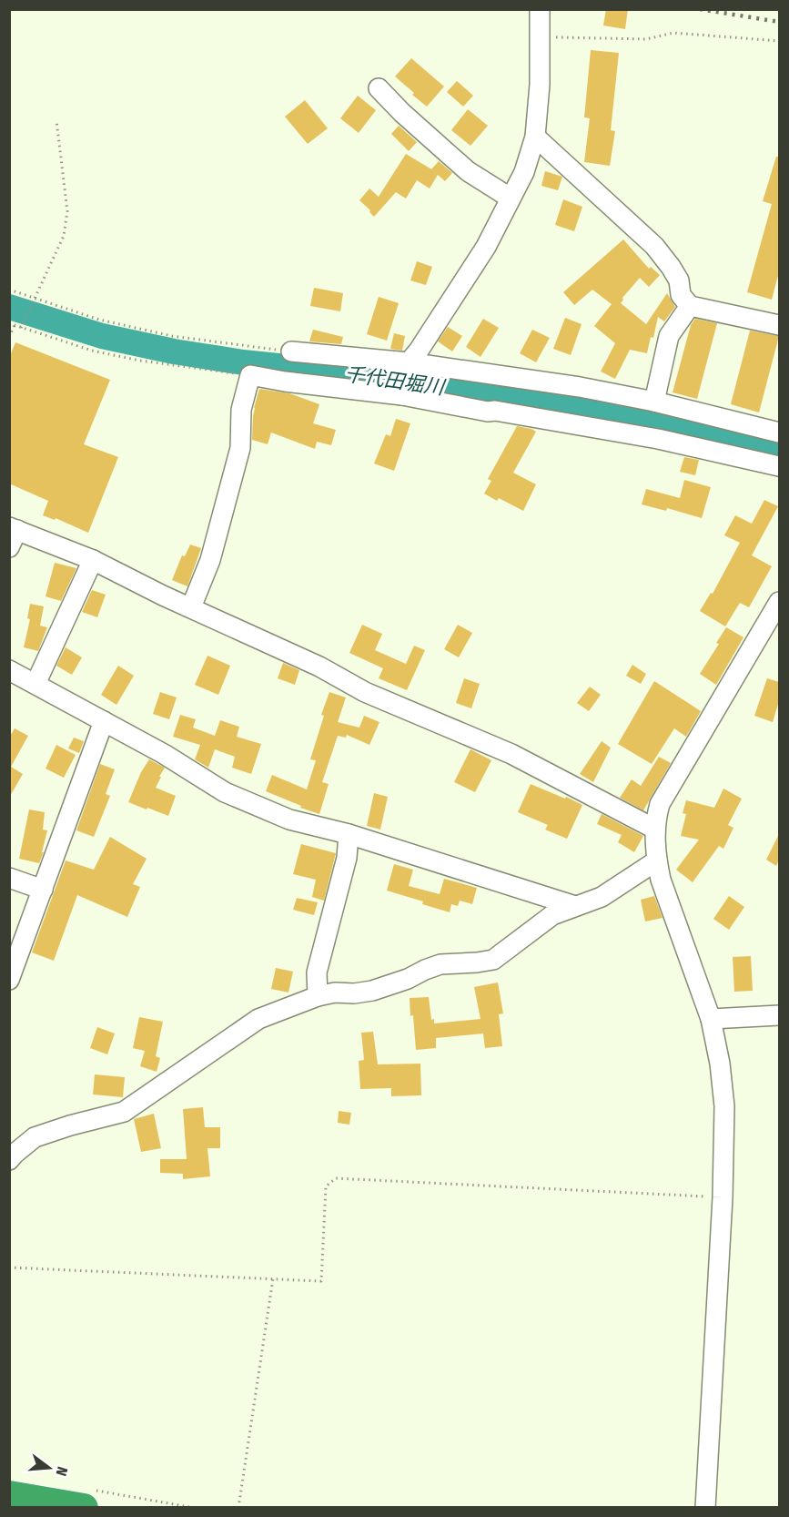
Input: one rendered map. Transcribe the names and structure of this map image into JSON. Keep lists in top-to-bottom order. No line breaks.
{"water":["千代田堀川"],"north":"right"}
